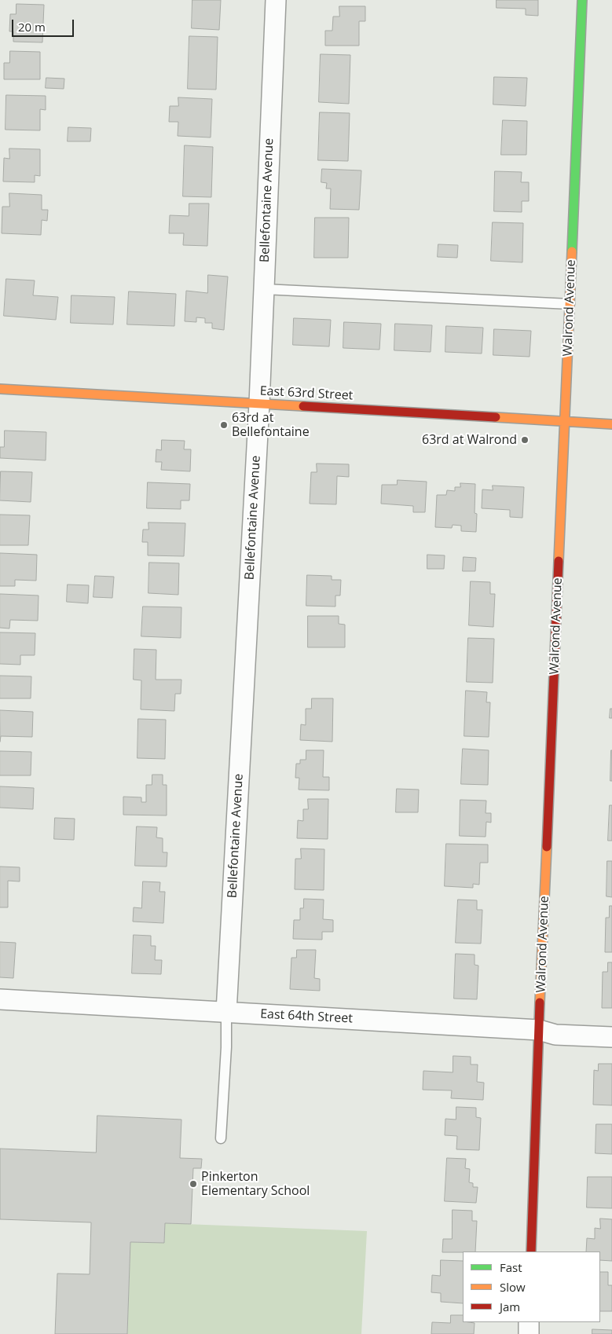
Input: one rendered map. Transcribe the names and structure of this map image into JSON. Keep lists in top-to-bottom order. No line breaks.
{"streets":{"street":["Bellefontaine Avenue","Walrond Avenue","East 63rd Street","East 64th Street"]},"crossings":[["Bellefontaine Avenue","East 63rd Street"],["Bellefontaine Avenue","East 64th Street"],["Walrond Avenue","East 63rd Street"],["Walrond Avenue","East 64th Street"]],"places":["63rd at Bellefontaine","63rd at Walrond","Pinkerton Elementary School"],"legend":["Fast","Slow","Jam"],"scale_bar":"20 m"}
